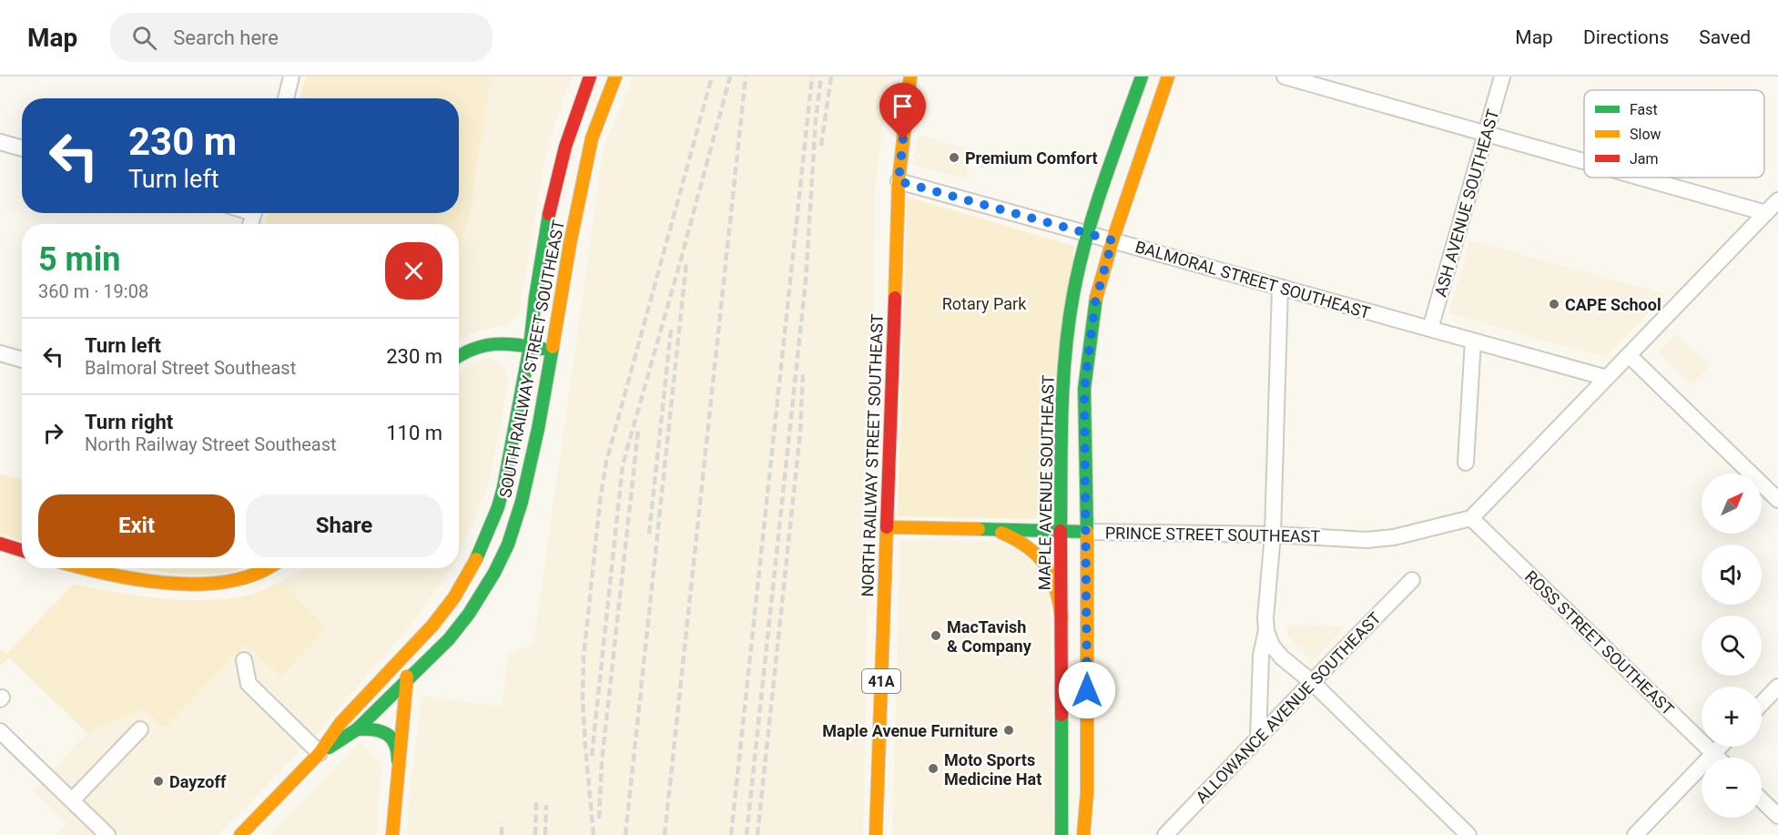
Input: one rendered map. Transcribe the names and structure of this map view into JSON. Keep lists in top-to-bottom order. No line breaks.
{"streets":{"main road":["SOUTH RAILWAY STREET SOUTHEAST","NORTH RAILWAY STREET SOUTHEAST","MAPLE AVENUE SOUTHEAST","PRINCE STREET SOUTHEAST","41A"],"street":["ASH AVENUE SOUTHEAST","BALMORAL STREET SOUTHEAST","ROSS STREET SOUTHEAST","ALLOWANCE AVENUE SOUTHEAST"]},"crossings":[["ASH AVENUE SOUTHEAST","BALMORAL STREET SOUTHEAST"],["BALMORAL STREET SOUTHEAST","NORTH RAILWAY STREET SOUTHEAST"],["BALMORAL STREET SOUTHEAST","MAPLE AVENUE SOUTHEAST"],["NORTH RAILWAY STREET SOUTHEAST","PRINCE STREET SOUTHEAST"],["MAPLE AVENUE SOUTHEAST","PRINCE STREET SOUTHEAST"],["PRINCE STREET SOUTHEAST","ROSS STREET SOUTHEAST"]],"parks":["Rotary Park"],"places":["Premium Comfort","CAPE School","MacTavish & Company","Maple Avenue Furniture","Moto Sports Medicine Hat","Dayzoff"],"legend":["Fast","Slow","Jam"],"north":"top right","page":{"header":"Map","search":"Search here","nav":["Map","Directions","Saved"],"turn":["230 m","Turn left"],"heading":["5 min","360 m · 19:08"],"list":[{"name":"Turn left","note":"Balmoral Street Southeast","value":"230 m"},{"name":"Turn right","note":"North Railway Street Southeast","value":"110 m"}],"map_buttons":["+","−"],"buttons":["Exit","Share"]}}
